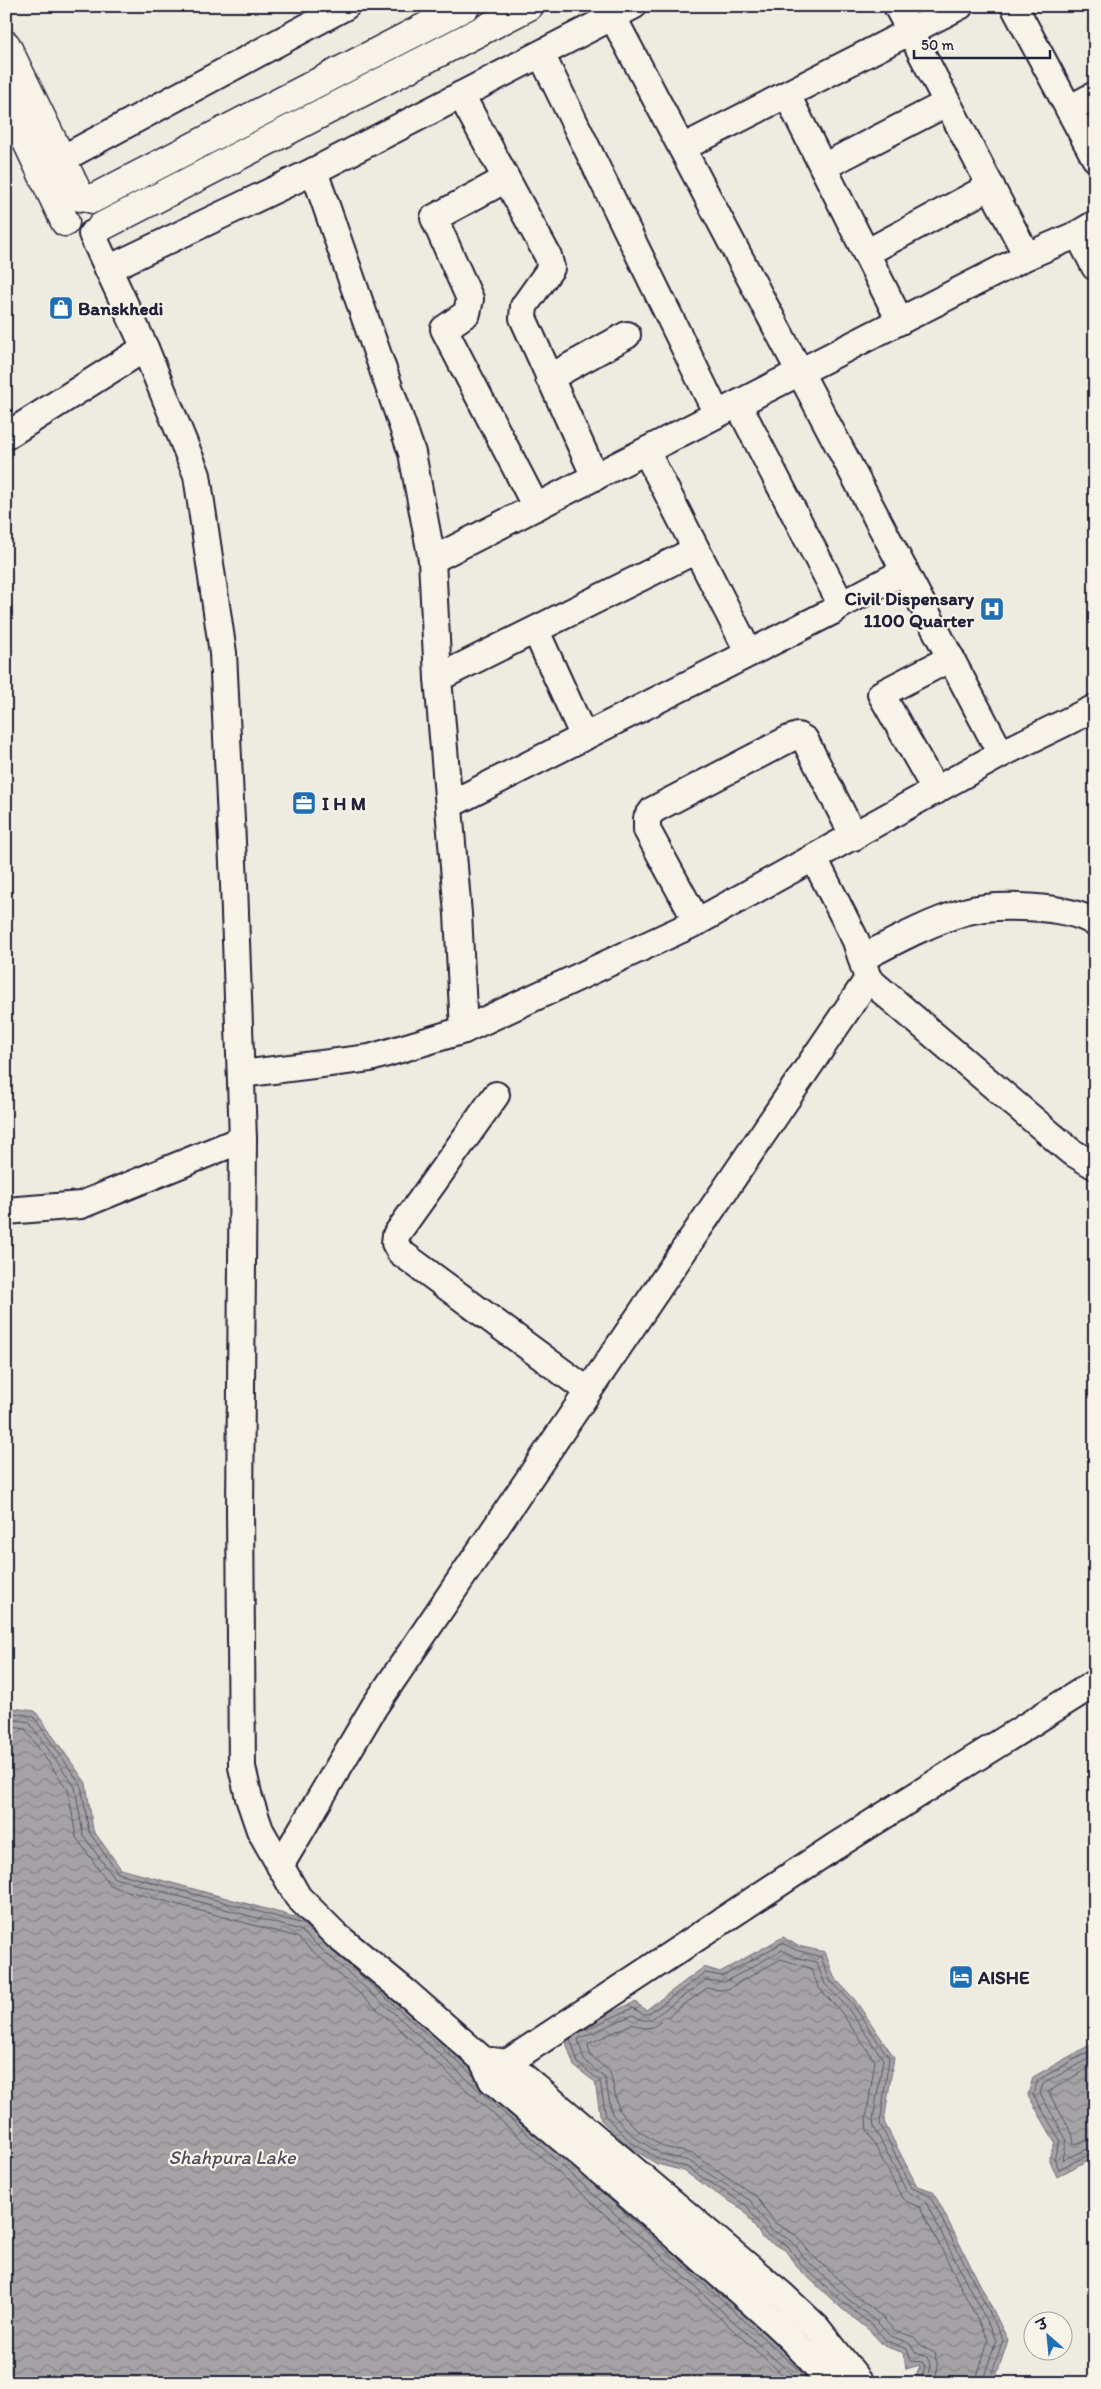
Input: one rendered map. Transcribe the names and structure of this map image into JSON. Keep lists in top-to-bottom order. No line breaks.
{"water":["Shahpura Lake"],"places":{"shop":["Banskhedi"],"hospital":["Civil Dispensary 1100 Quarter"],"office":["I H M"],"hotel":["AISHE"]},"scale_bar":"50 m","north":"top left"}
